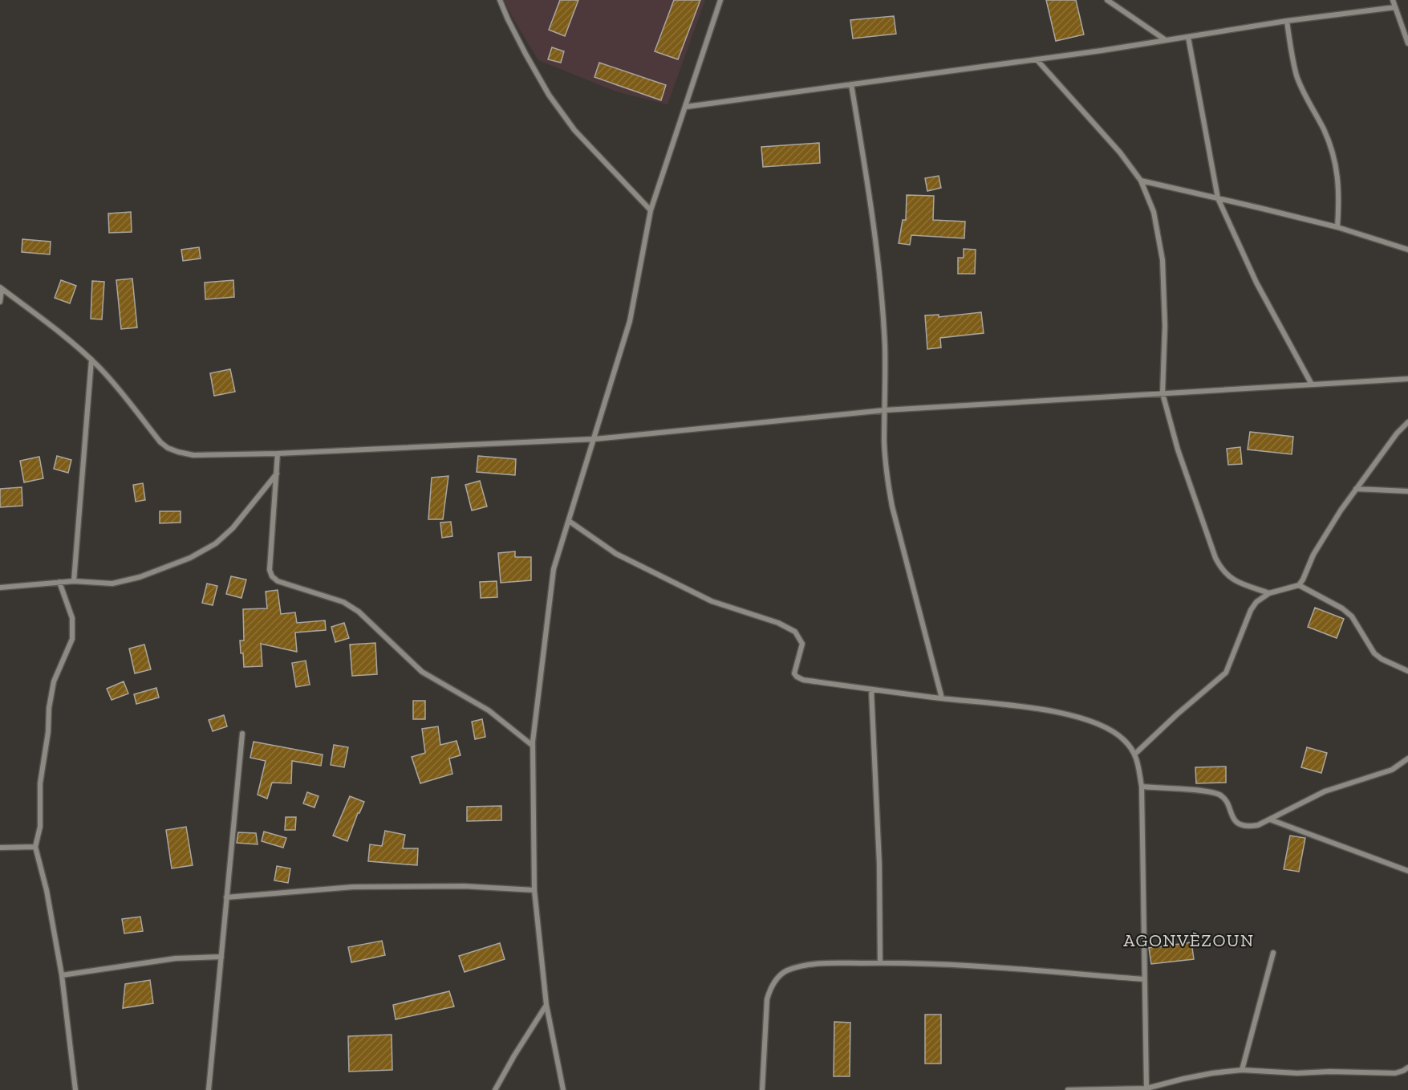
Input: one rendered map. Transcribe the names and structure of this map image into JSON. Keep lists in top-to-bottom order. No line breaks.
{"districts":["AGONVÈZOUN"]}
